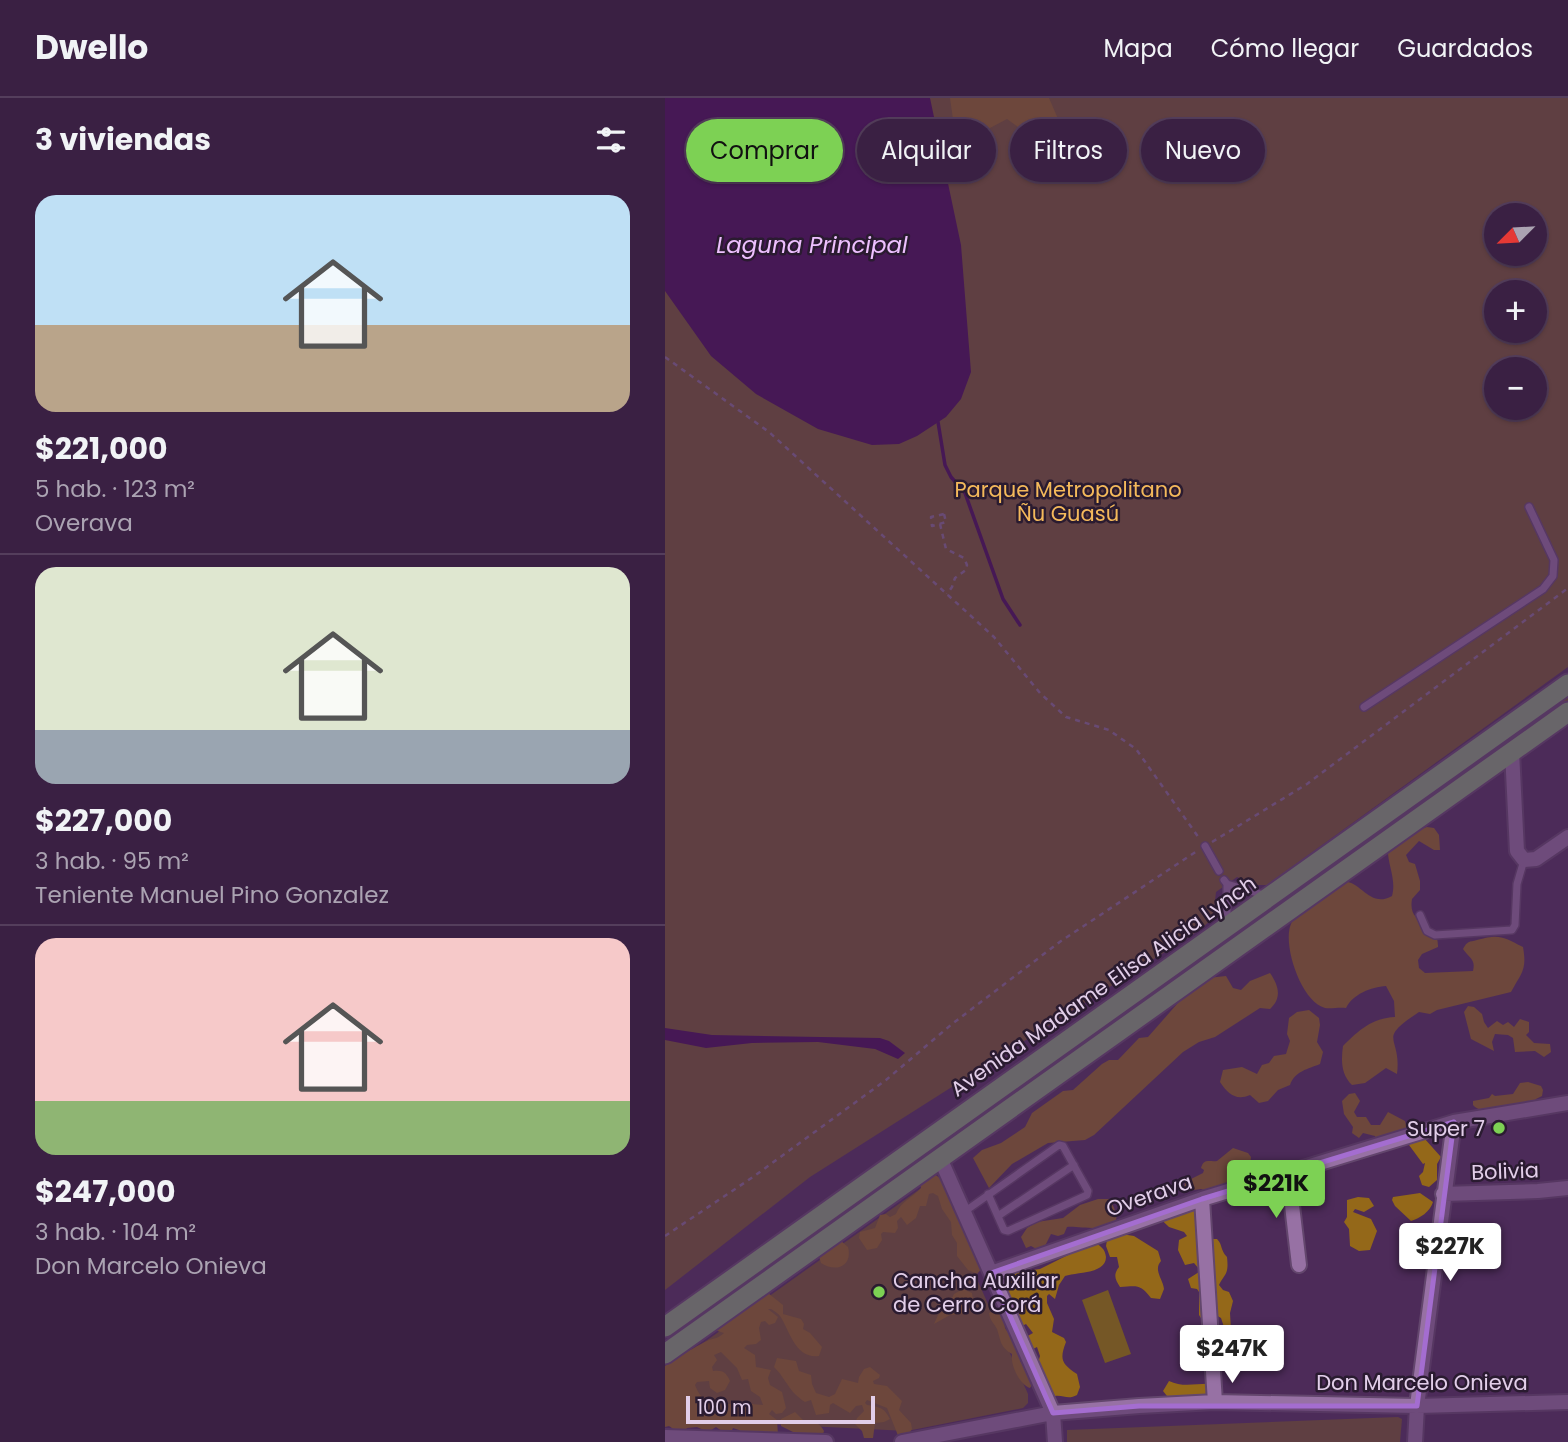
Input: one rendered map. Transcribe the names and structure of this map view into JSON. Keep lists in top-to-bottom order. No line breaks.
{"streets":{"highway":["Avenida Madame Elisa Alicia Lynch"],"street":["Bolivia","Overava","Don Marcelo Onieva"]},"water":["Laguna Principal"],"parks":["Parque Metropolitano Ñu Guasú"],"places":["Super 7","Cancha Auxiliar de Cerro Corá"],"scale_bar":"100 m","north":"bottom left","page":{"header":"Dwello","nav":["Mapa","Cómo llegar","Guardados"],"heading":"3 viviendas","chip":["Comprar","Alquilar","Filtros","Nuevo"],"list":[{"name":"$221,000","note":"5 hab. · 123 m² · Overava"},{"name":"$227,000","note":"3 hab. · 95 m² · Teniente Manuel Pino Gonzalez"},{"name":"$247,000","note":"3 hab. · 104 m² · Don Marcelo Onieva"}],"map_buttons":["+","−"],"price":["$221K","$227K","$247K"],"scale":"100 m"}}
